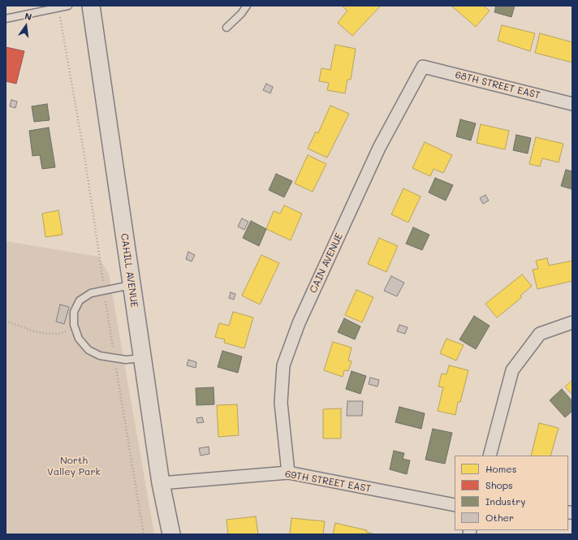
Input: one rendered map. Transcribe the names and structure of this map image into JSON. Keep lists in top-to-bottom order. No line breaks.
{"streets":{"street":["68TH STREET EAST","CAIN AVENUE","CAHILL AVENUE","69TH STREET EAST"]},"crossings":[["68TH STREET EAST","CAIN AVENUE"],["CAIN AVENUE","69TH STREET EAST"],["CAHILL AVENUE","69TH STREET EAST"]],"parks":["North Valley Park"],"legend":["Homes","Shops","Industry","Other"],"north":"top"}
